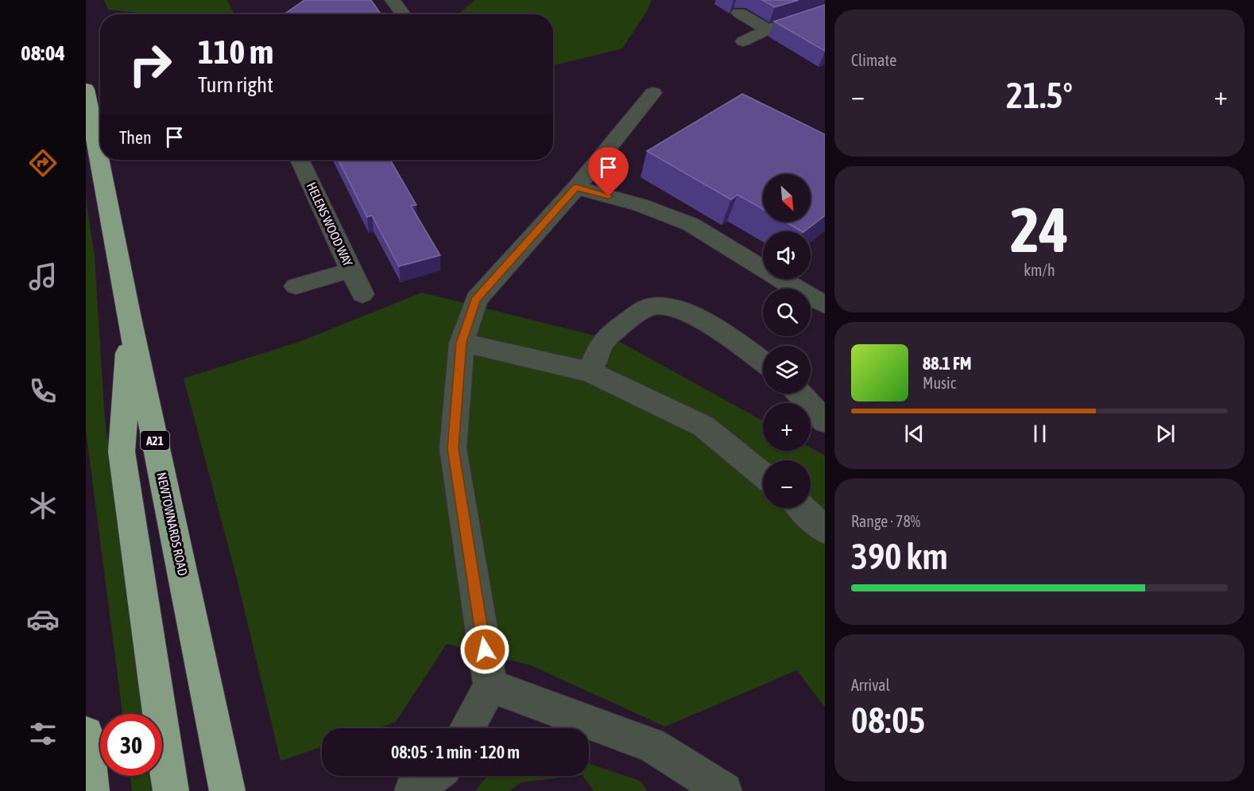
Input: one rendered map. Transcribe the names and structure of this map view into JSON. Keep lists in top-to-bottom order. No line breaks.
{"streets":{"highway":["A21","NEWTOWNARDS ROAD"],"street":["HELENS WOOD WAY"]},"north":"bottom right","page":{"tabs":"08:04","tile":["Climate",["24","km/h"],["Range · 78%","390 km"],["Arrival","08:05"]],"turn":["110 m","Turn right"],"heat":["−","21.5°","+"],"then":"Then","map_buttons":["+","−"],"song":["88.1 FM","Music"],"limit":"30","trip":"08:05 · 1 min · 120 m"}}
